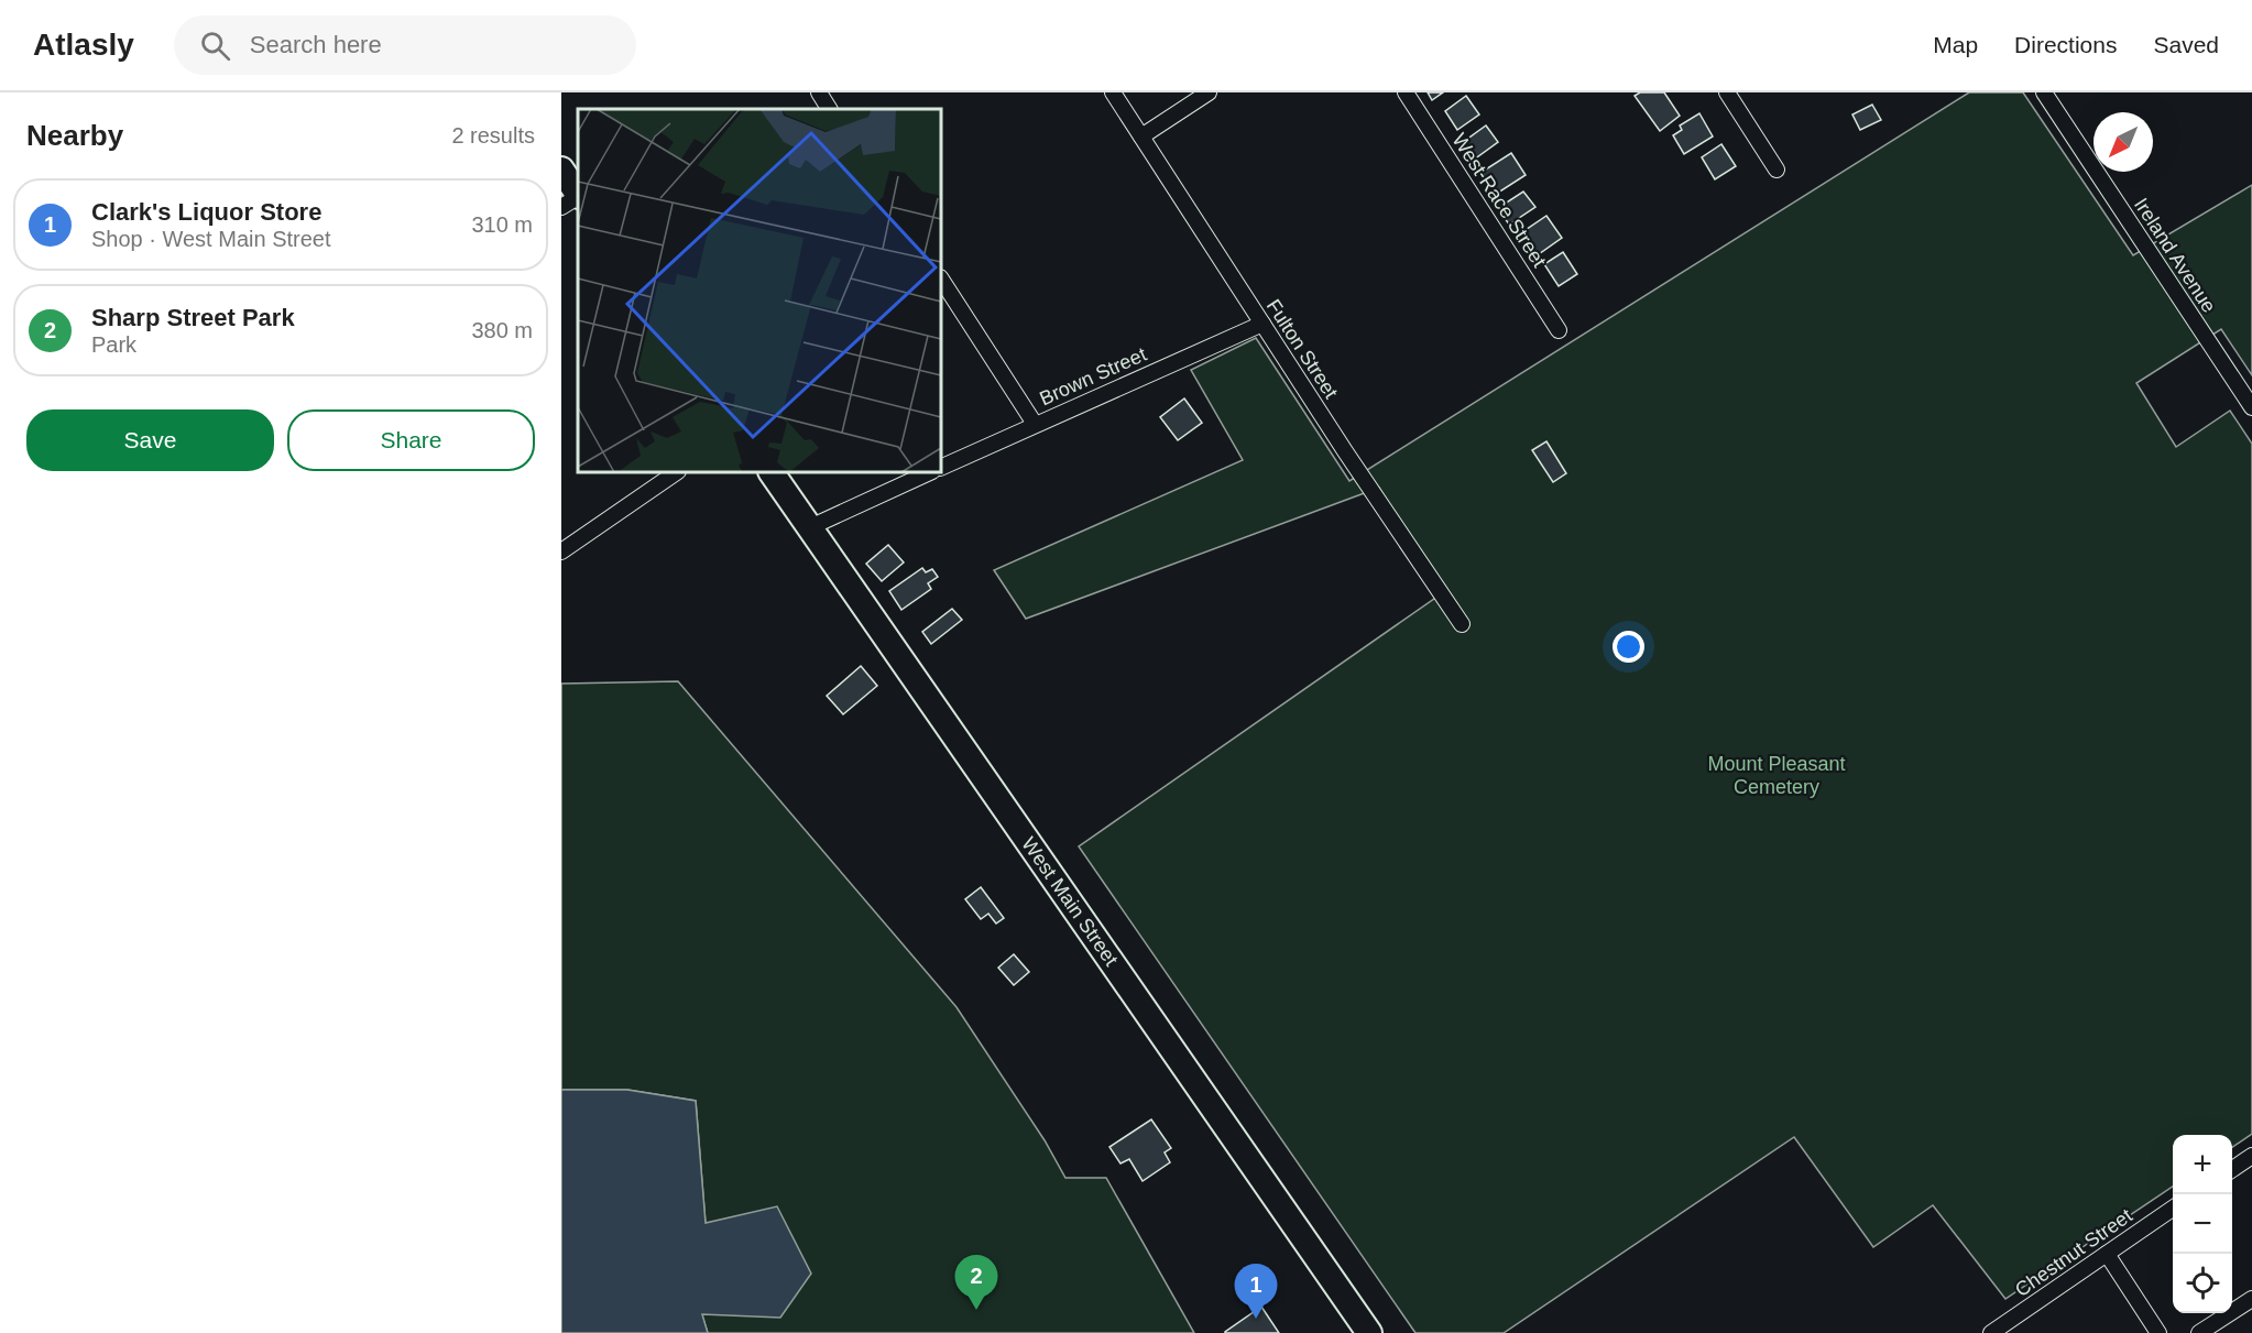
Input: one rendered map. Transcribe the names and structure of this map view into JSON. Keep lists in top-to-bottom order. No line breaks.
{"streets":{"highway":["West Main Street"],"street":["West Race Street","Ireland Avenue","Fulton Street","Brown Street","Chestnut Street"]},"crossings":[["Fulton Street","Brown Street"]],"parks":["Mount Pleasant Cemetery"],"north":"bottom left","page":{"header":"Atlasly","search":"Search here","nav":["Map","Directions","Saved"],"heading":["Nearby","2 results"],"list":[{"mark":"1","name":"Clark's Liquor Store","note":"Shop · West Main Street","value":"310 m"},{"mark":"2","name":"Sharp Street Park","note":"Park","value":"380 m"}],"buttons":["Save","Share"],"map_buttons":["+","−"],"pins":["2","1"]}}
